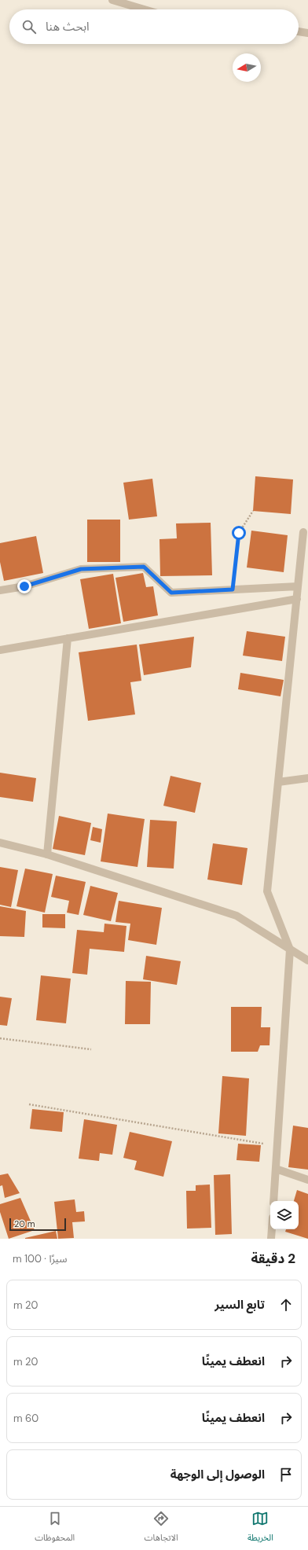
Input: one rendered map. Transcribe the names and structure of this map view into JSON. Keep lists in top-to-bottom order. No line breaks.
{"scale_bar":"20 m","north":"left","page":{"search":"ابحث هنا","scale":"20 m","heading":["2 دقيقة","سيرًا · 100 m"],"list":[["تابع السير","20 m"],["انعطف يمينًا","20 m"],["انعطف يمينًا","60 m"],"الوصول إلى الوجهة"],"nav":["الخريطة","الاتجاهات","المحفوظات"]}}
